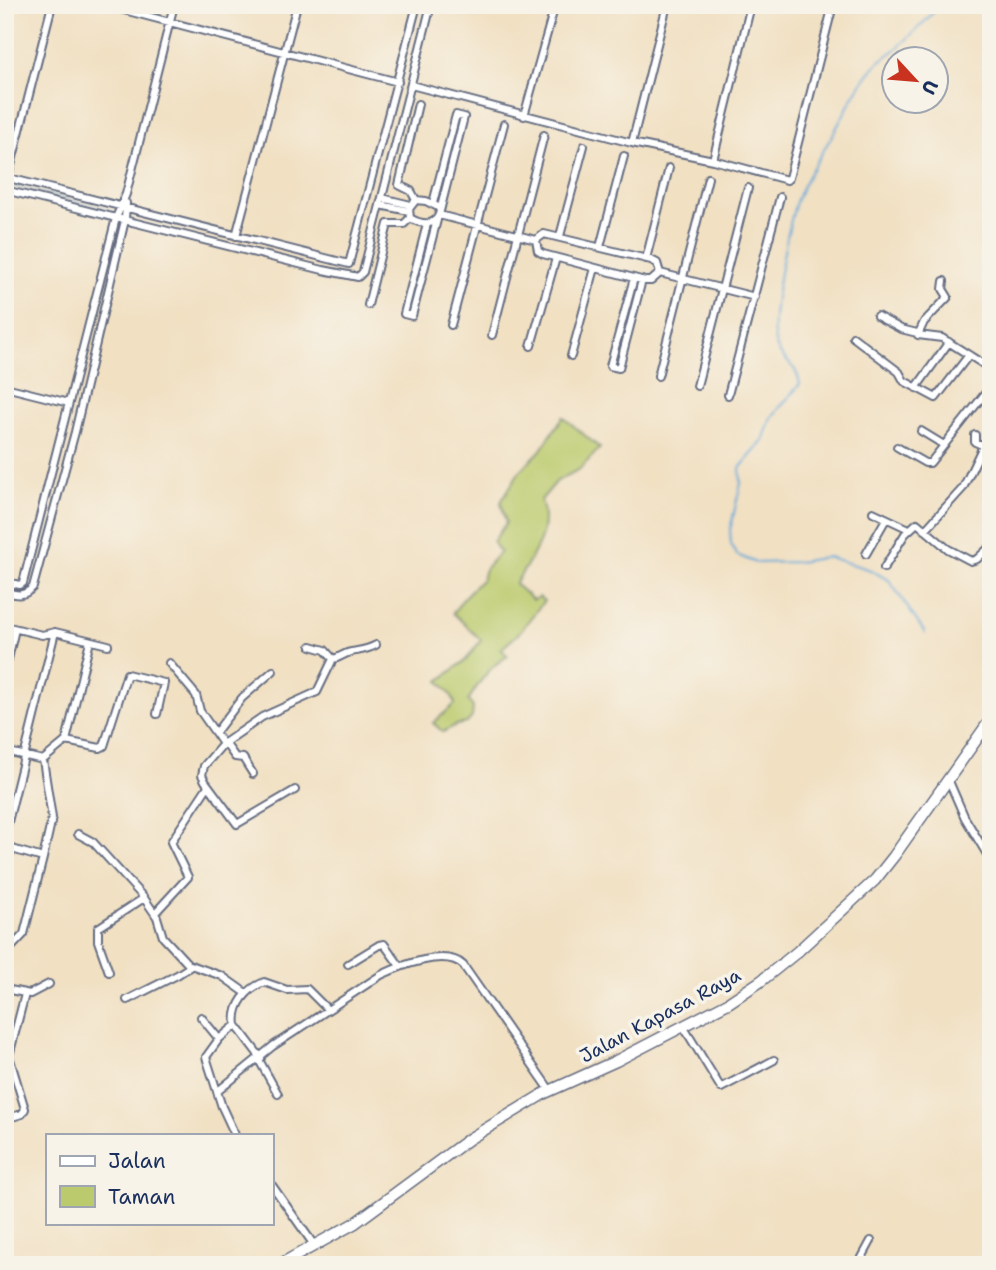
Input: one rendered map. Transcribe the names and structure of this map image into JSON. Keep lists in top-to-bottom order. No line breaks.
{"streets":{"main road":["Jalan Kapasa Raya"]},"legend":["Jalan","Taman"],"north":"bottom right"}
